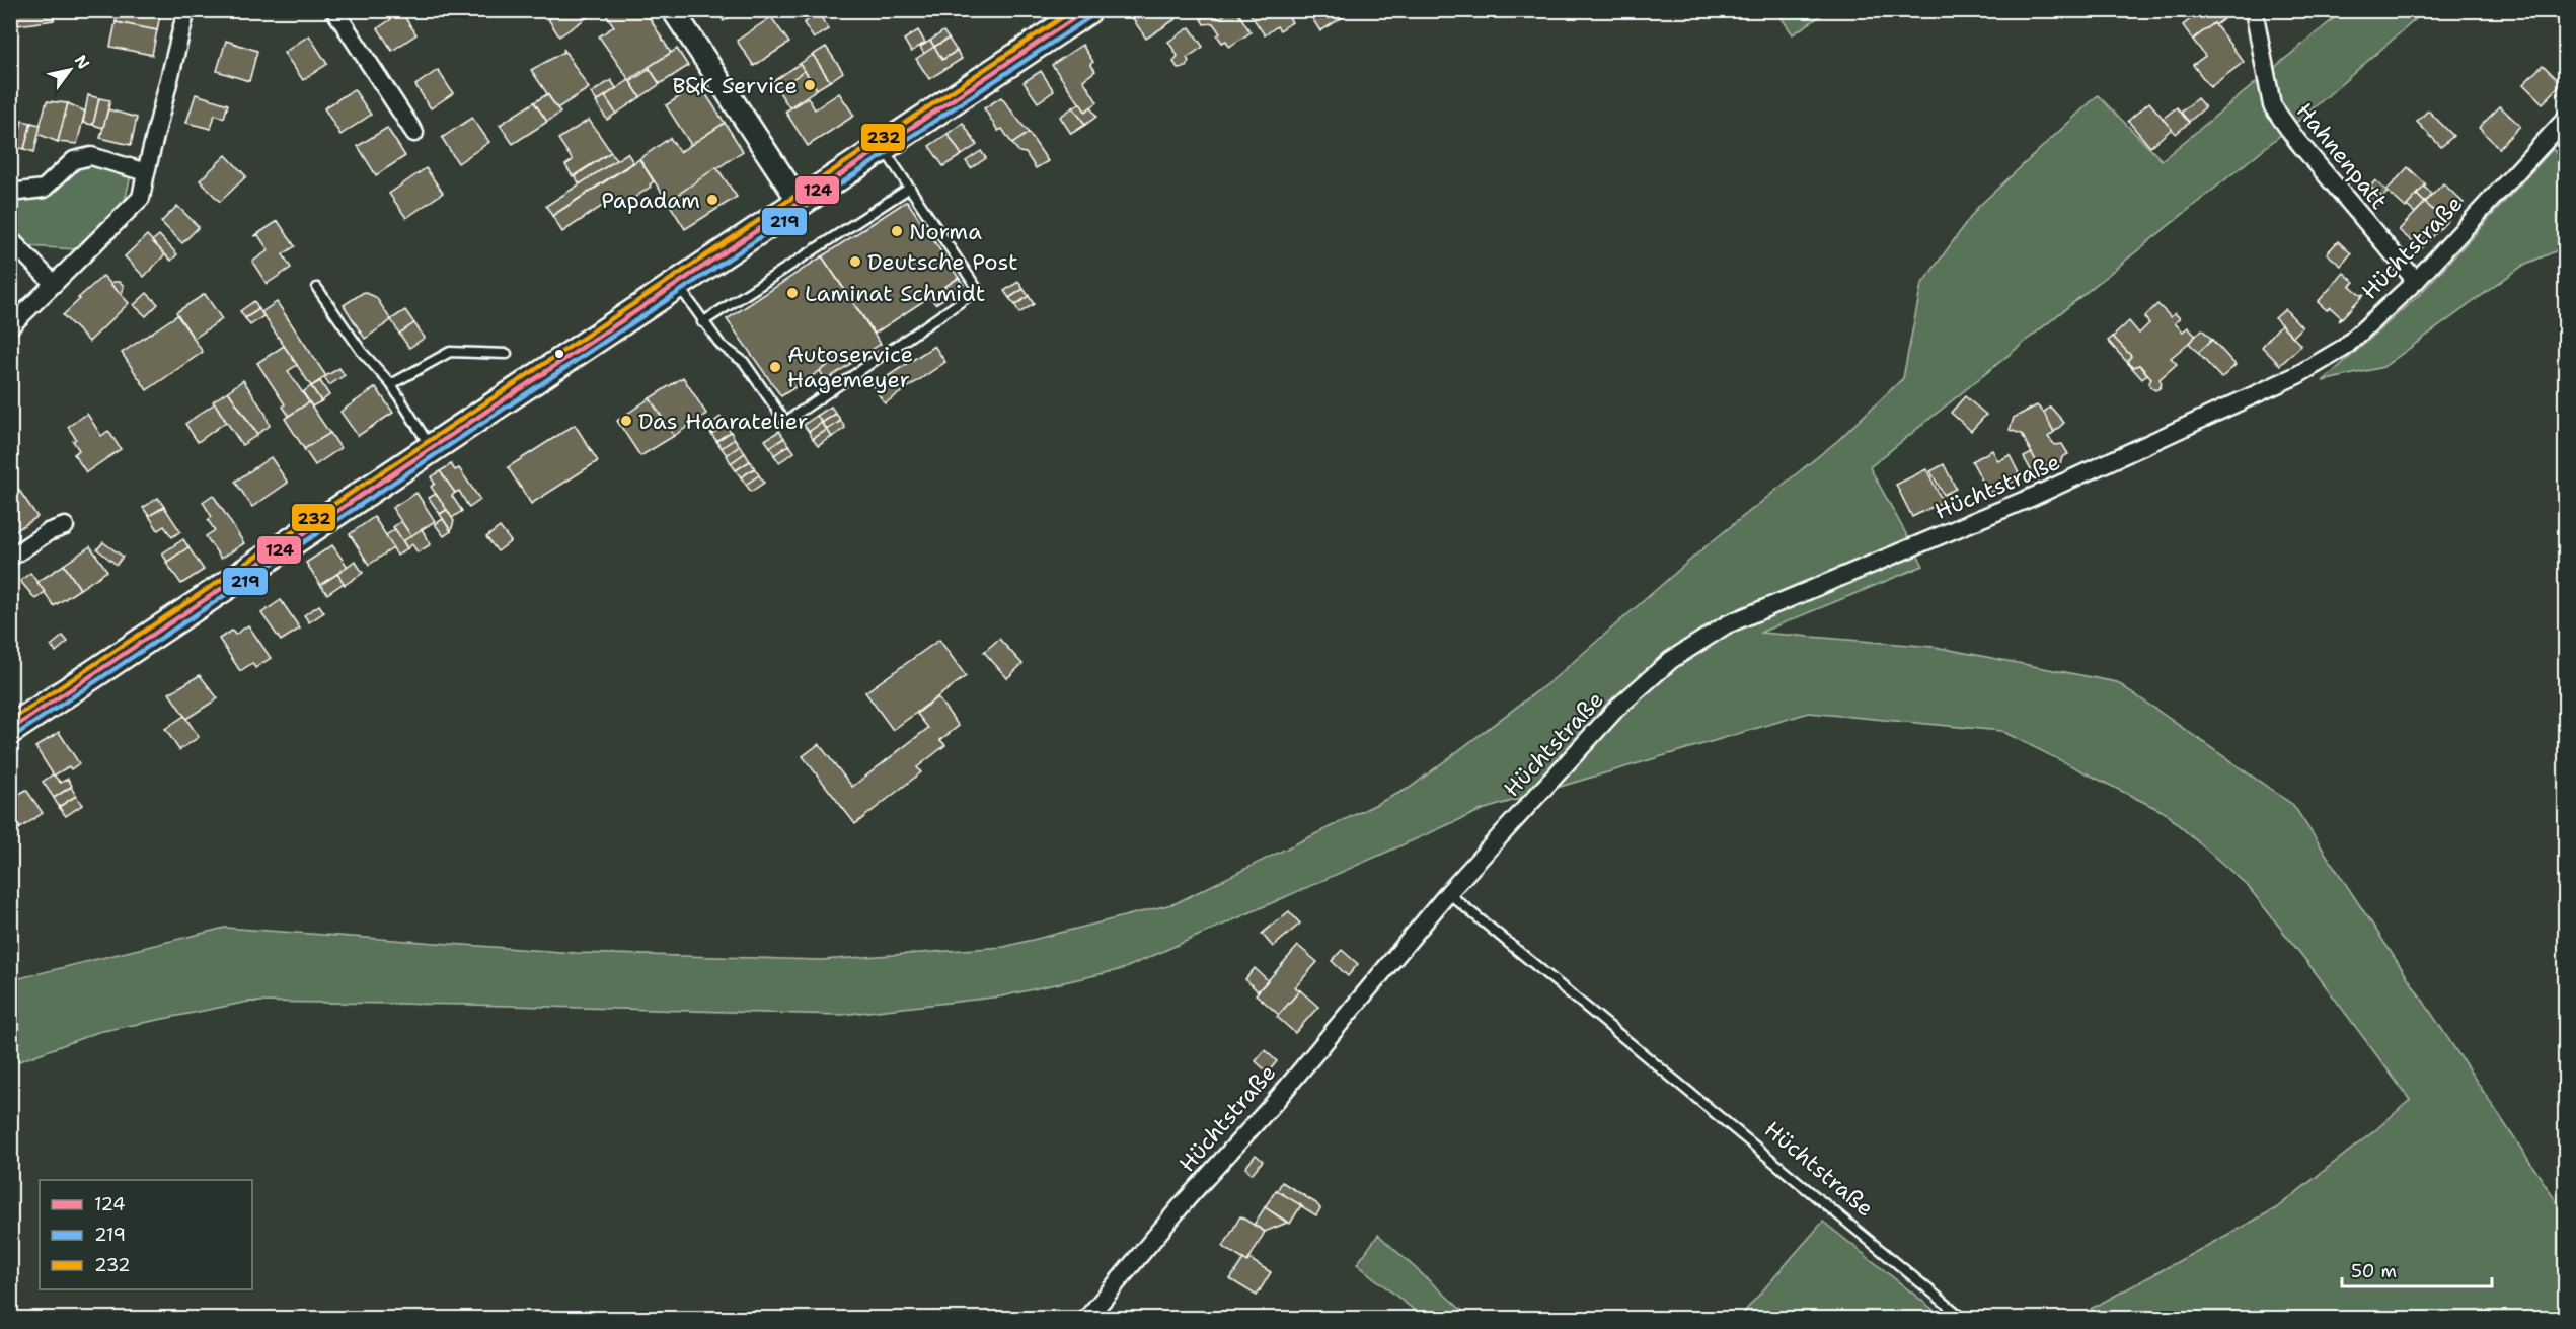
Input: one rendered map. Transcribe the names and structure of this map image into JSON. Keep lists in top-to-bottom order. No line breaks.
{"streets":{"street":["Hahnenpatt","Hüchtstraße"]},"crossings":[["Hahnenpatt","Hüchtstraße"]],"places":["B&K Service","Papadam","Norma","Deutsche Post","Laminat Schmidt","Autoservice Hagemeyer","Das Haaratelier"],"lines":["transit line 124","transit line 232","transit line 219"],"legend":["124","219","232"],"scale_bar":"50 m","north":"top right"}
